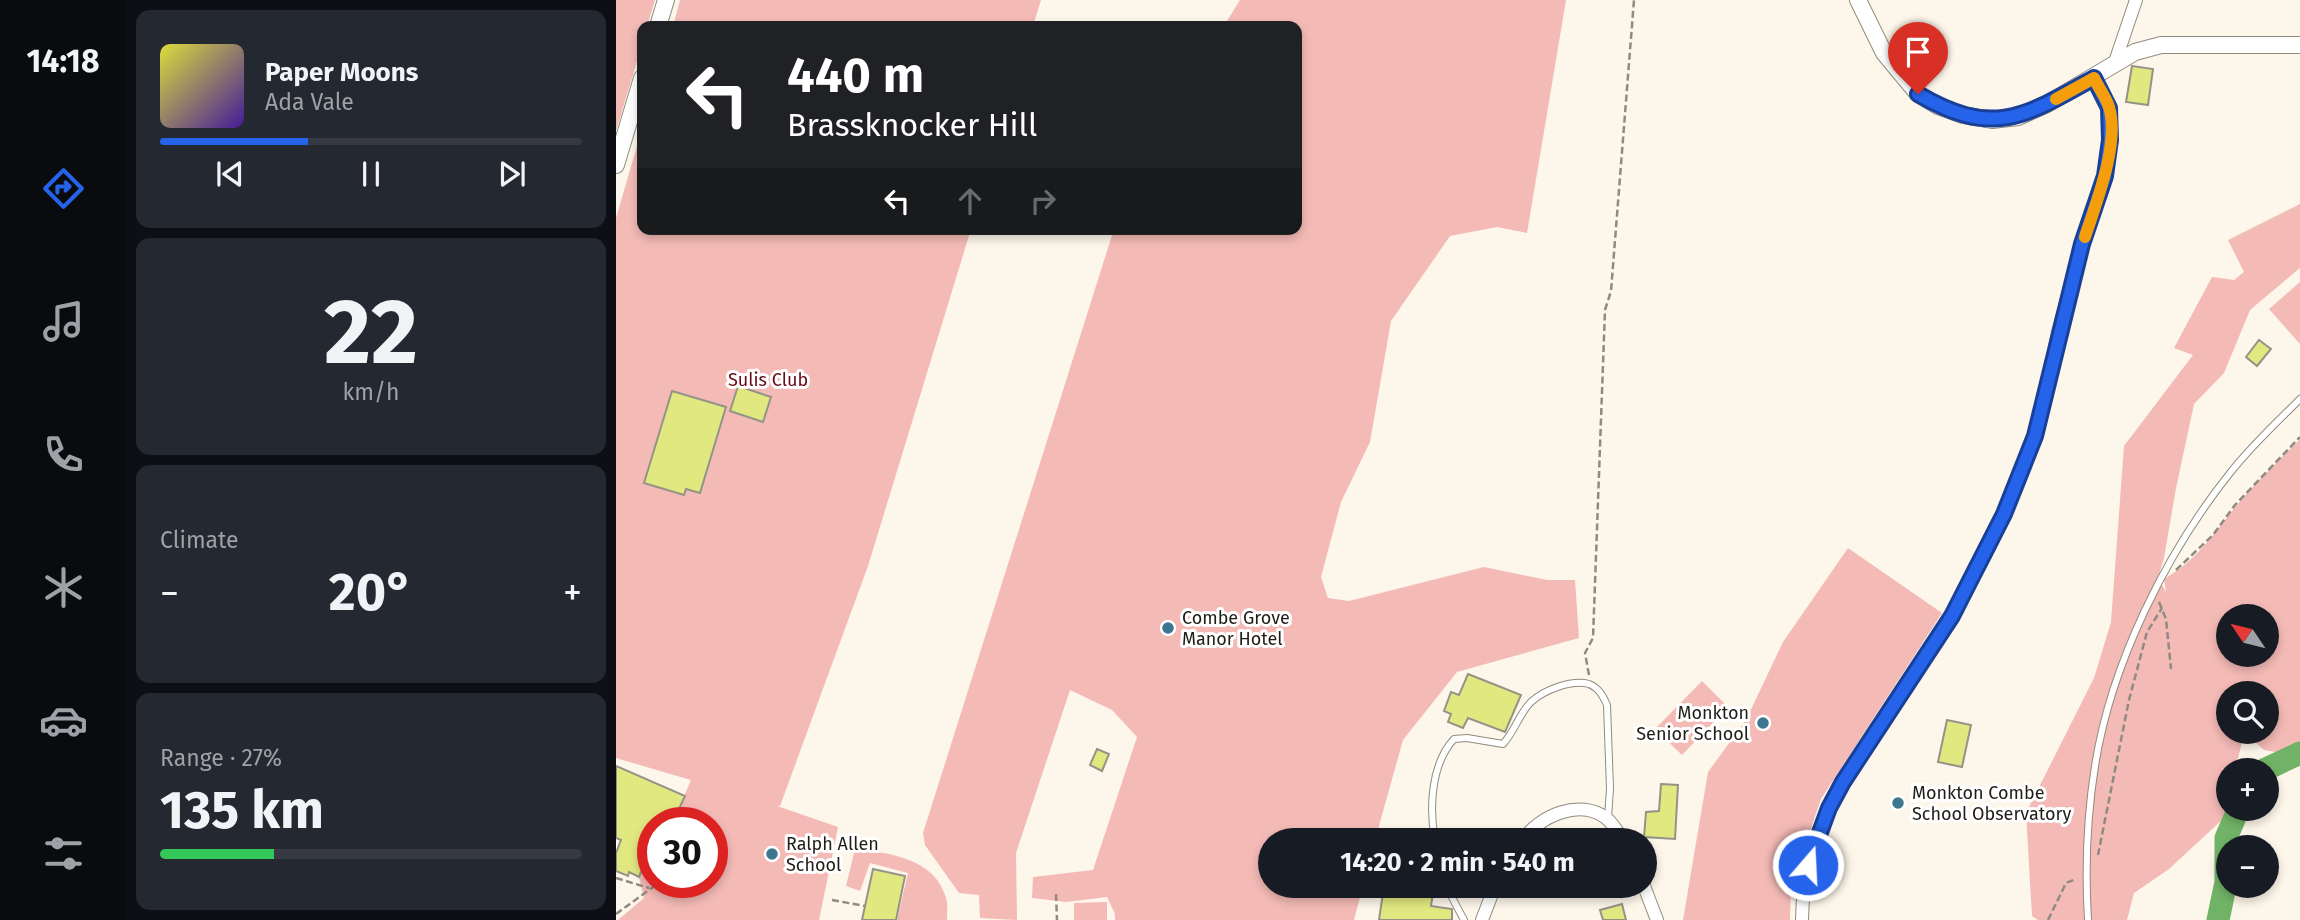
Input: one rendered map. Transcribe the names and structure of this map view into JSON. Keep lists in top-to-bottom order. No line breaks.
{"parks":["Sulis Club"],"places":["Combe Grove Manor Hotel","Monkton Senior School","Monkton Combe School Observatory","Ralph Allen School"],"north":"top left","page":{"tabs":"14:18","turn":["440 m","Brassknocker Hill"],"song":["Paper Moons","Ada Vale"],"tile":[["22","km/h"],"Climate",["Range · 27%","135 km"]],"heat":["−","20°","+"],"map_buttons":["+","−"],"limit":"30","trip":"14:20 · 2 min · 540 m"}}
